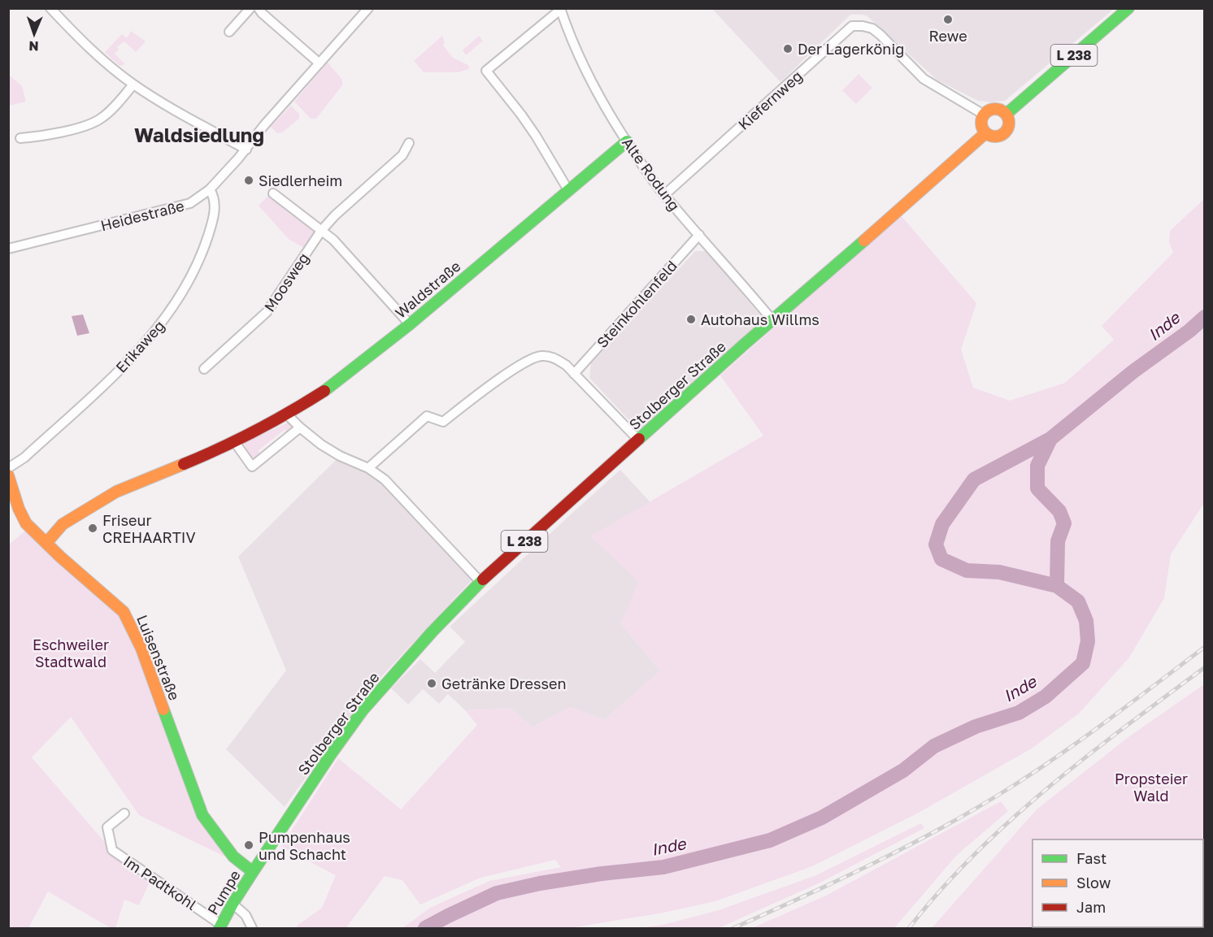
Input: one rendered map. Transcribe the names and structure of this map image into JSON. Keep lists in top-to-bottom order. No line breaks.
{"streets":{"main road":["L 238","Waldstraße","Stolberger Straße","Luisenstraße","Pumpe"],"street":["Kiefernweg","Alte Rodung","Heidestraße","Moosweg","Steinkohlenfeld","Erikaweg","Im Padtkohl"]},"crossings":[["L 238","Kiefernweg"],["L 238","Stolberger Straße"],["Kiefernweg","Alte Rodung"],["Kiefernweg","Stolberger Straße"],["Alte Rodung","Waldstraße"],["Alte Rodung","Steinkohlenfeld"],["Alte Rodung","Stolberger Straße"],["Heidestraße","Erikaweg"],["Waldstraße","Luisenstraße"],["Stolberger Straße","Luisenstraße"],["Stolberger Straße","Pumpe"],["Luisenstraße","Pumpe"],["Im Padtkohl","Pumpe"]],"districts":["Waldsiedlung"],"water":["Inde"],"parks":["Eschweiler Stadtwald","Propsteier Wald"],"places":["Rewe","Der Lagerkönig","Siedlerheim","Autohaus Willms","Friseur CREHAARTIV","Getränke Dressen","Pumpenhaus und Schacht"],"legend":["Fast","Slow","Jam"],"north":"bottom"}
